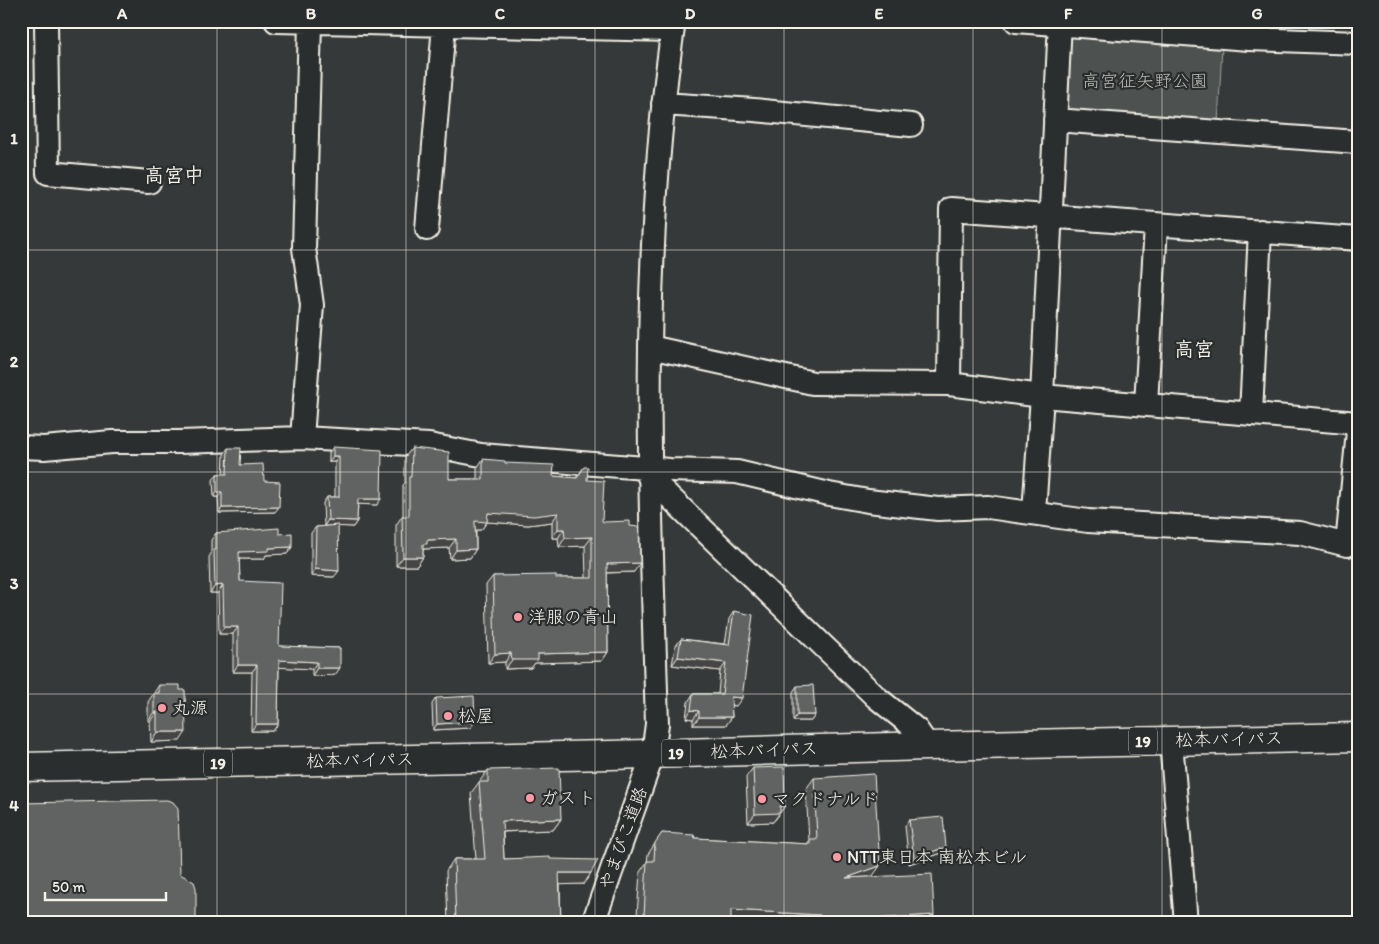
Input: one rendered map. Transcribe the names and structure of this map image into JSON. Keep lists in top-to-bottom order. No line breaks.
{"streets":{"highway":["松本バイパス","19"],"street":["やまびこ道路"]},"crossings":[["松本バイパス","やまびこ道路"]],"districts":["高宮中","高宮"],"parks":["高宮征矢野公園"],"places":["洋服の青山","丸源","松屋","ガスト","マクドナルド","NTT東日本 南松本ビル"],"scale_bar":"50 m","grid":{"columns":["A","B","C","D","E","F","G"],"rows":["1","2","3","4"]}}
